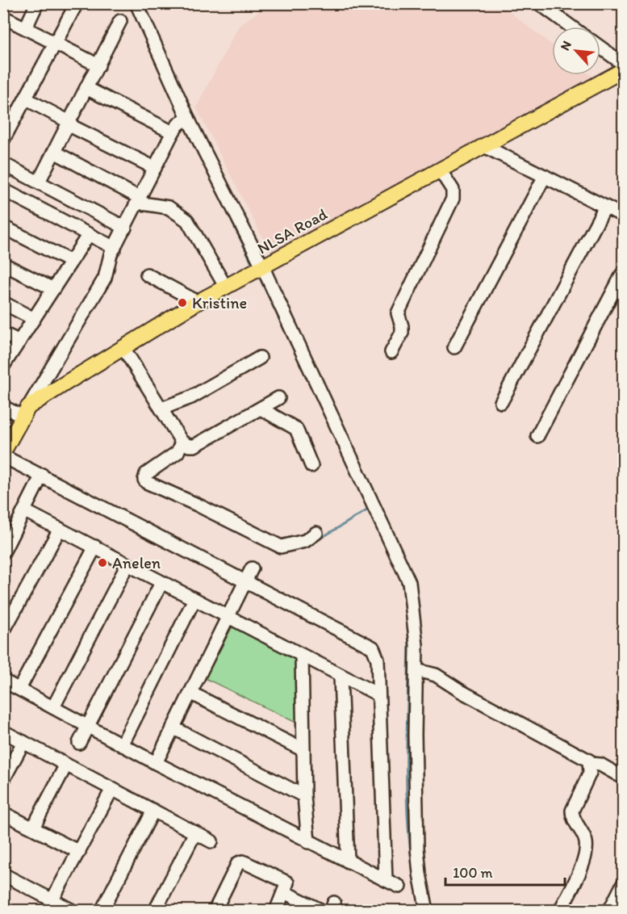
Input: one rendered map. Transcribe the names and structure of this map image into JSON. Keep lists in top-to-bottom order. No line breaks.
{"streets":{"main road":["NLSA Road"]},"places":["Kristine","Anelen"],"scale_bar":"100 m","north":"top left"}
